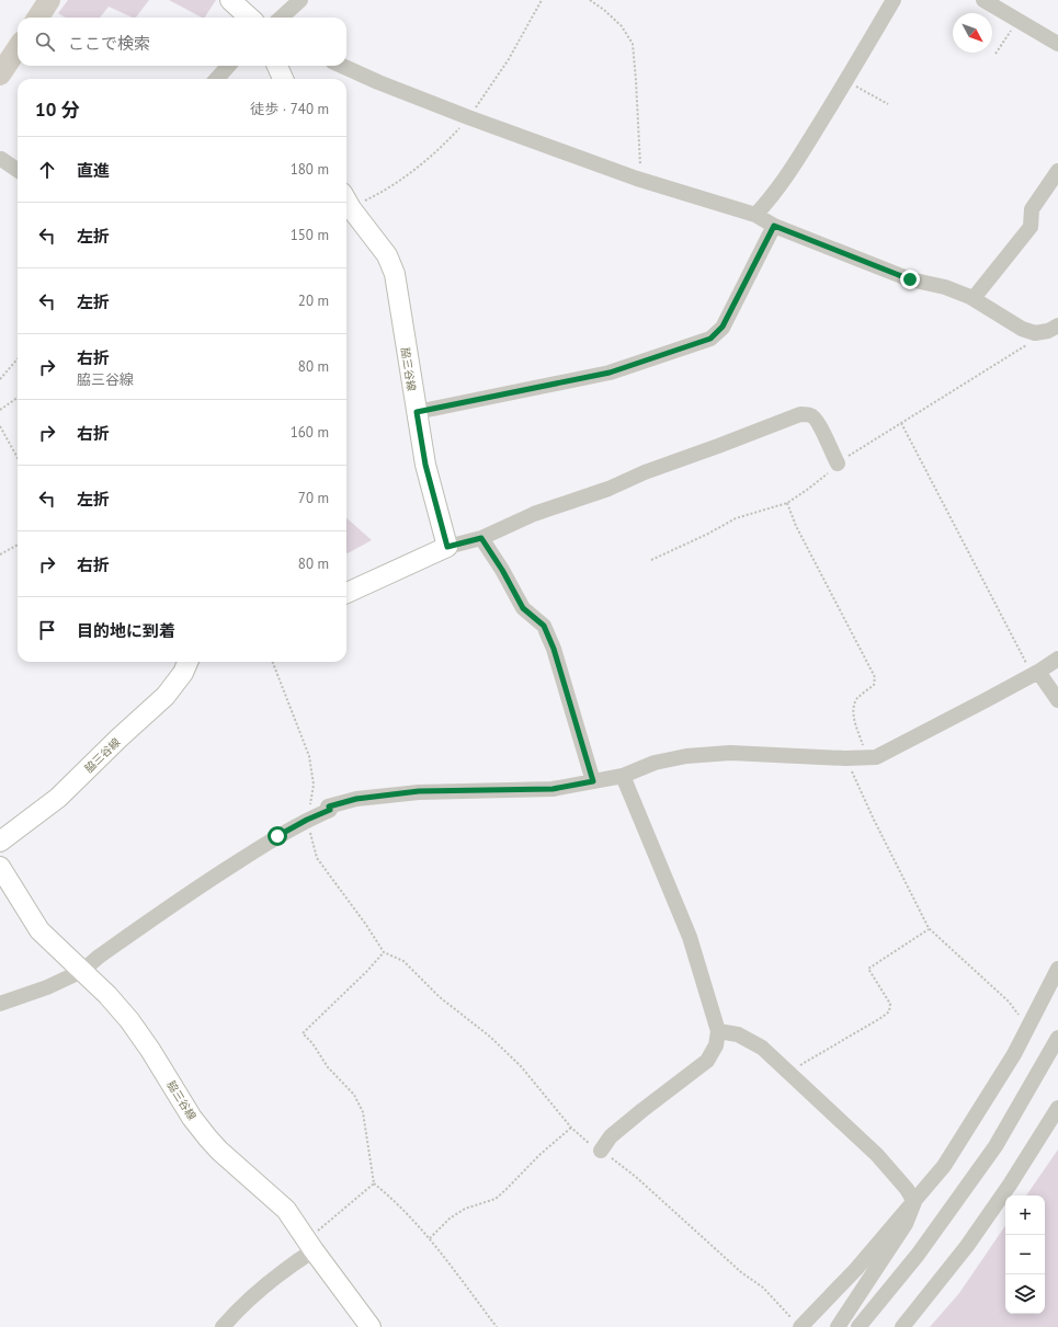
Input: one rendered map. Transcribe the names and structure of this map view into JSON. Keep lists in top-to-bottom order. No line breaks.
{"streets":{"main road":["脇三谷線"]},"north":"bottom right","page":{"search":"ここで検索","heading":["10 分","徒歩 · 740 m"],"list":[["直進","180 m"],["左折","150 m"],["左折","20 m"],["右折","脇三谷線","80 m"],["右折","160 m"],["左折","70 m"],["右折","80 m"],"目的地に到着"],"map_buttons":["+","−"]}}
